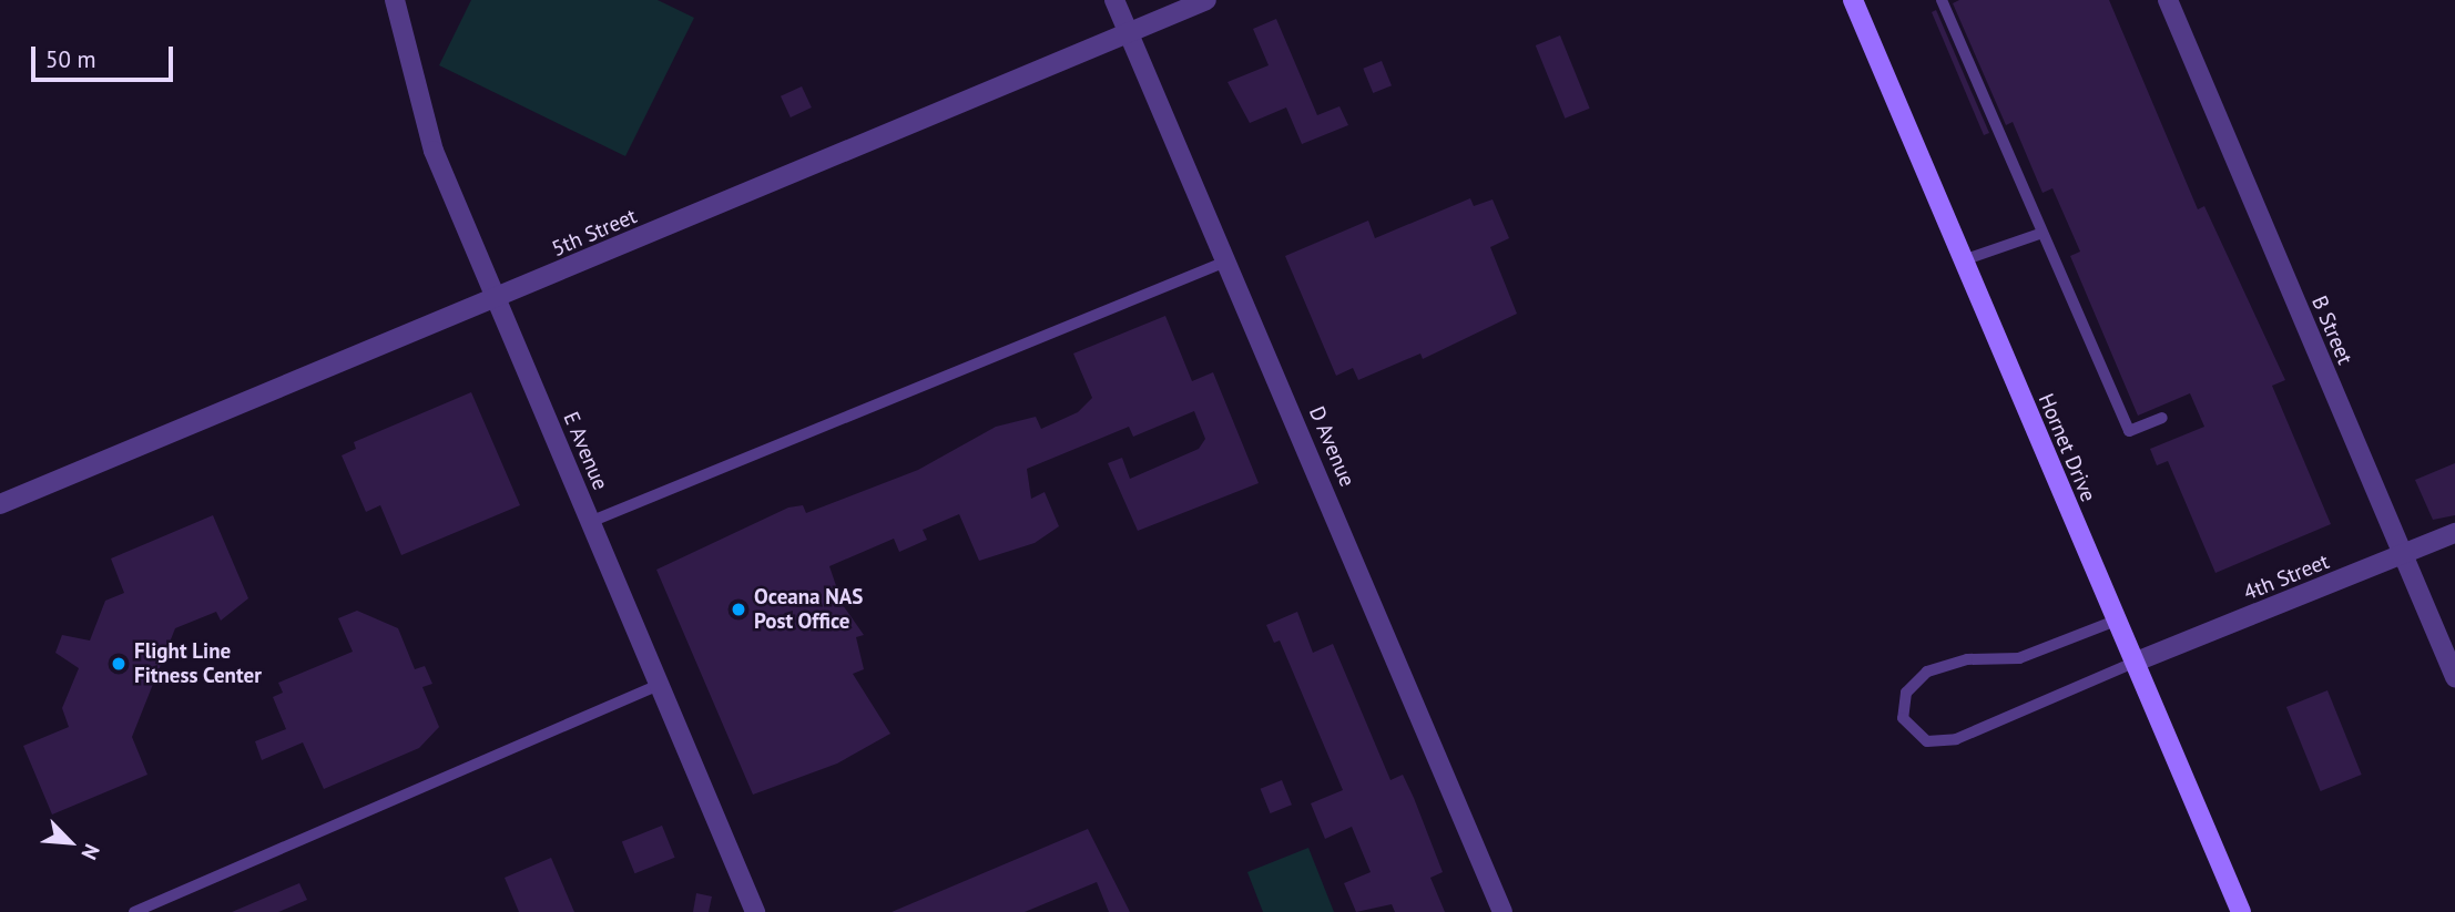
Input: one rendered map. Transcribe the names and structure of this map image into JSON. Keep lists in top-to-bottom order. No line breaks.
{"streets":{"main road":["Hornet Drive"],"street":["5th Street","B Street","D Avenue","E Avenue","4th Street"]},"crossings":[["5th Street","D Avenue"],["5th Street","E Avenue"],["B Street","4th Street"],["Hornet Drive","4th Street"]],"places":["Oceana NAS Post Office","Flight Line Fitness Center"],"scale_bar":"50 m","north":"bottom right"}
